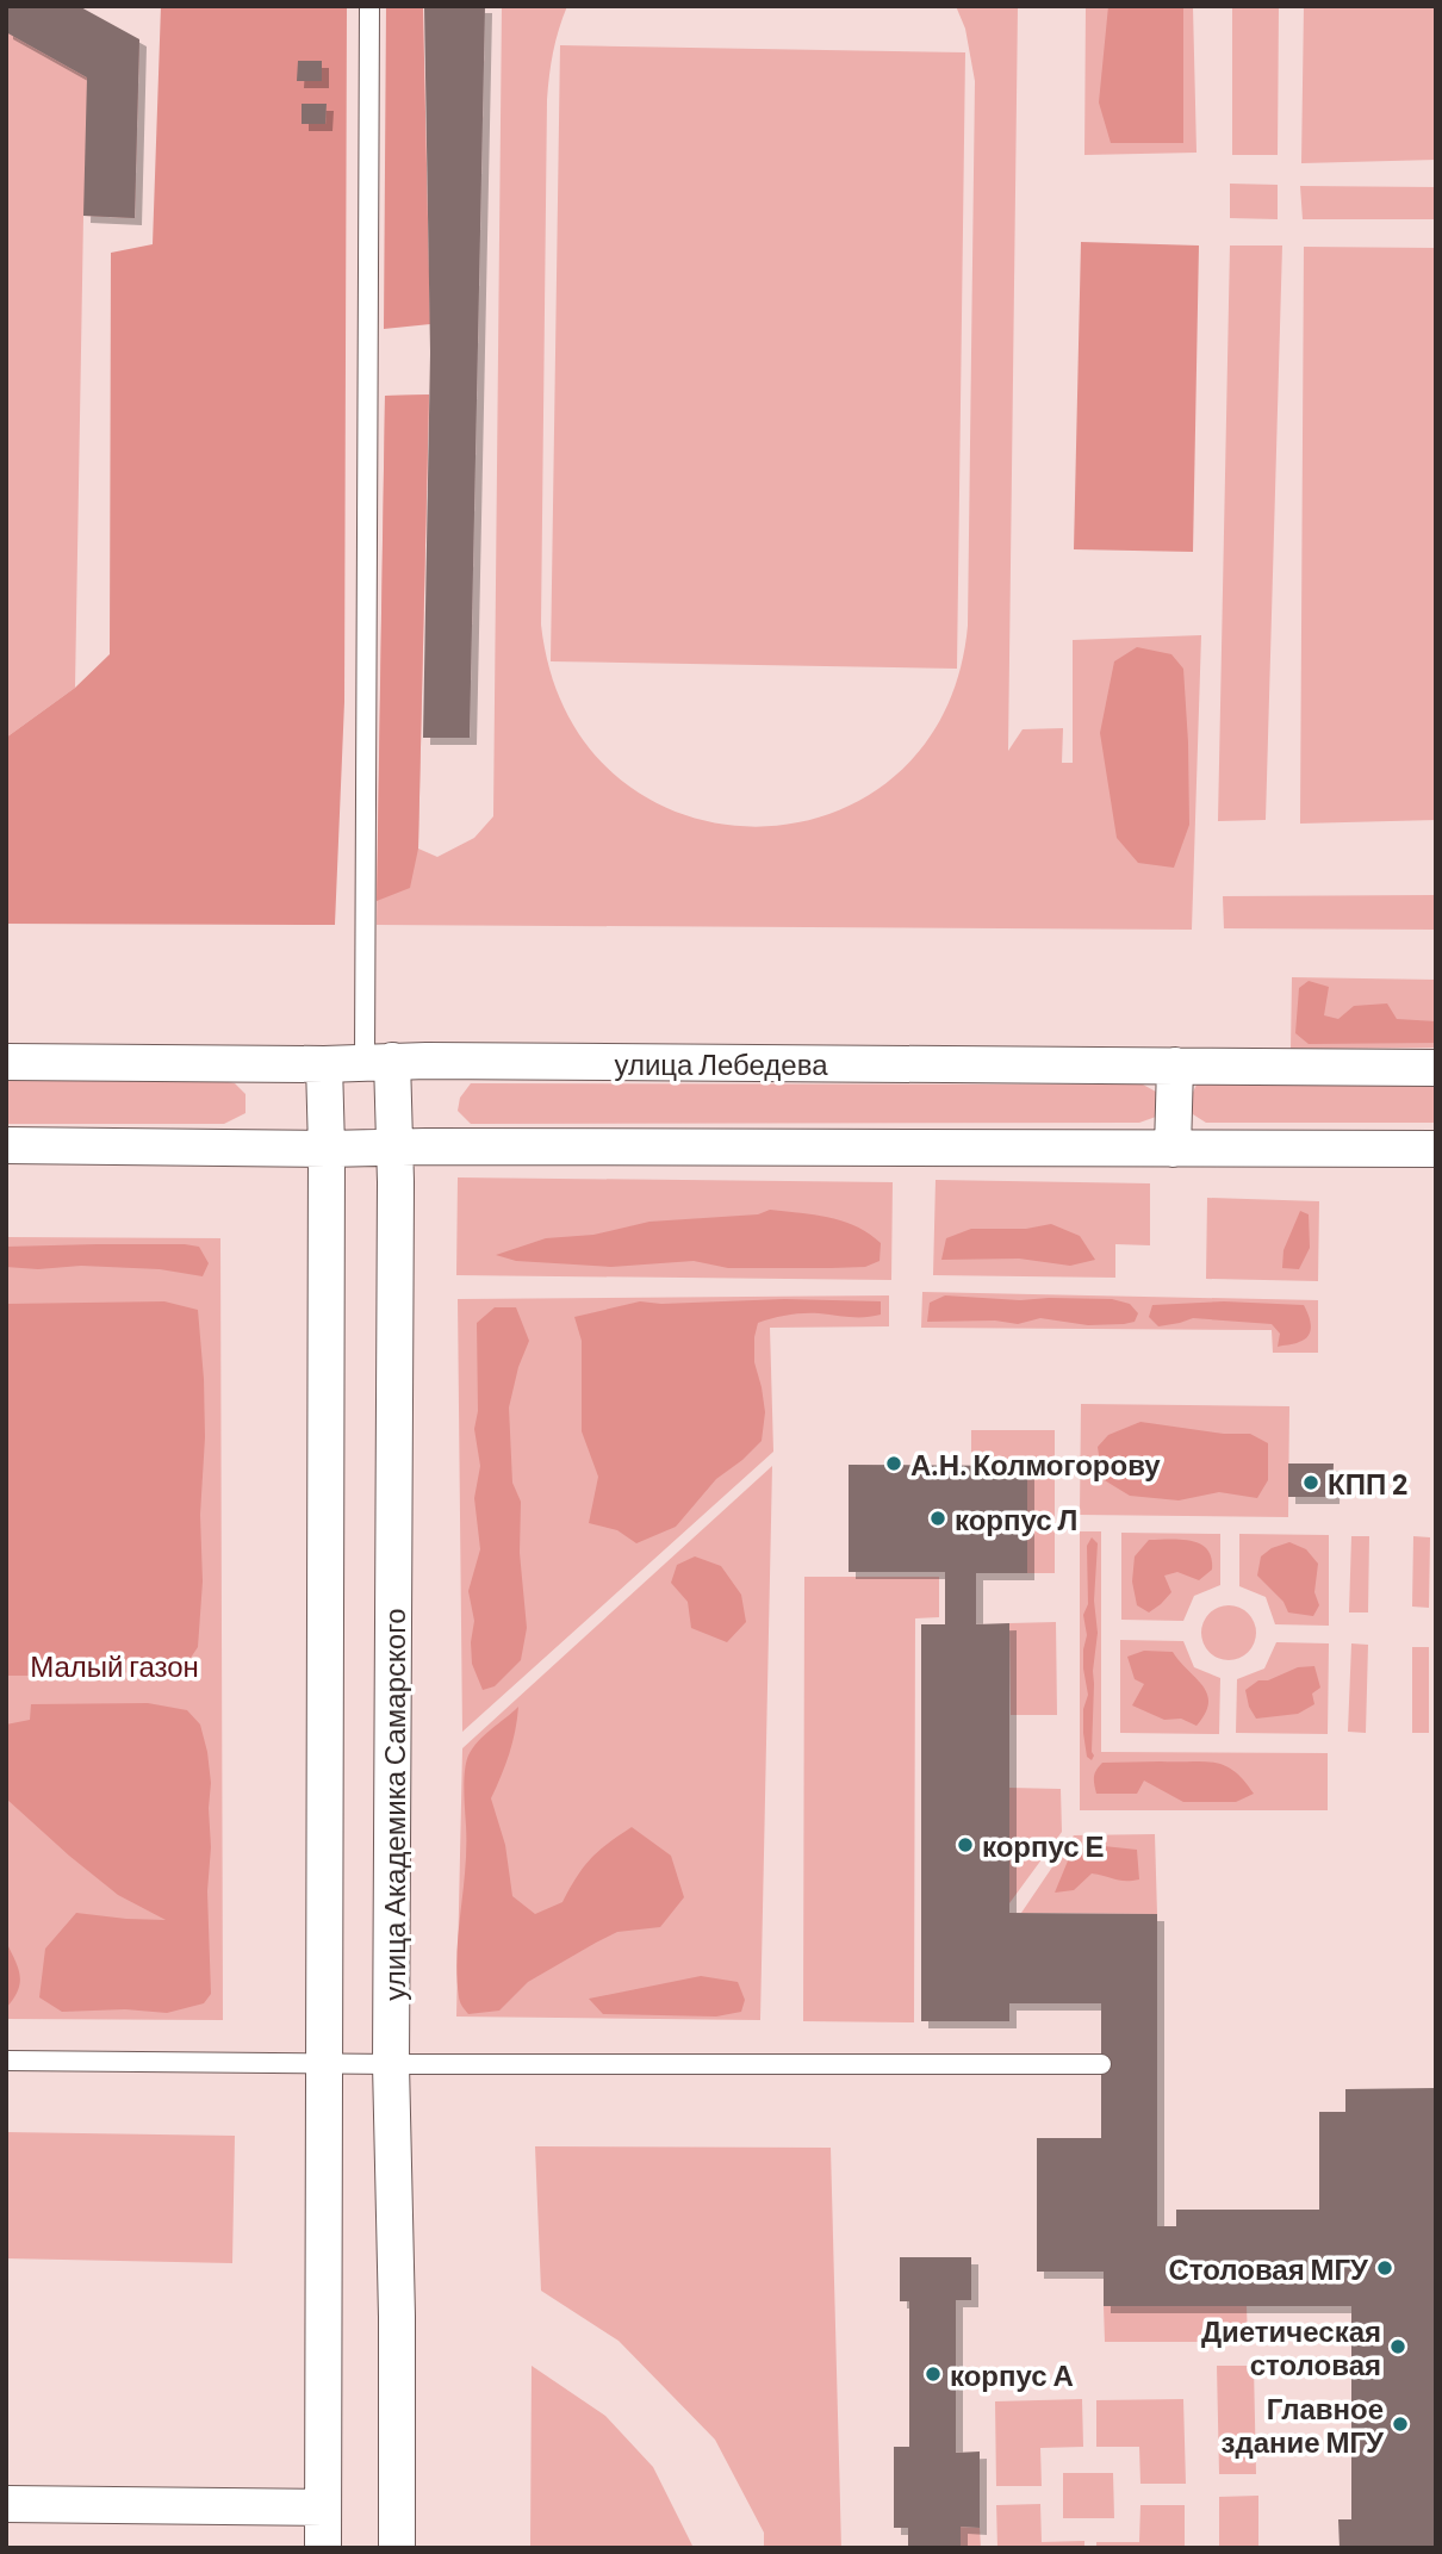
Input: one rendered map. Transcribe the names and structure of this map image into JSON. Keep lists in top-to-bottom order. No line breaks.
{"streets":{"street":["улица Лебедева","улица Академика Самарского"]},"crossings":[["улица Лебедева","улица Академика Самарского"]],"parks":["Малый газон"],"places":["А.Н. Колмогорову","КПП 2","корпус Л","корпус Е","Столовая МГУ","Диетическая столовая","корпус А","Главное здание МГУ"]}
